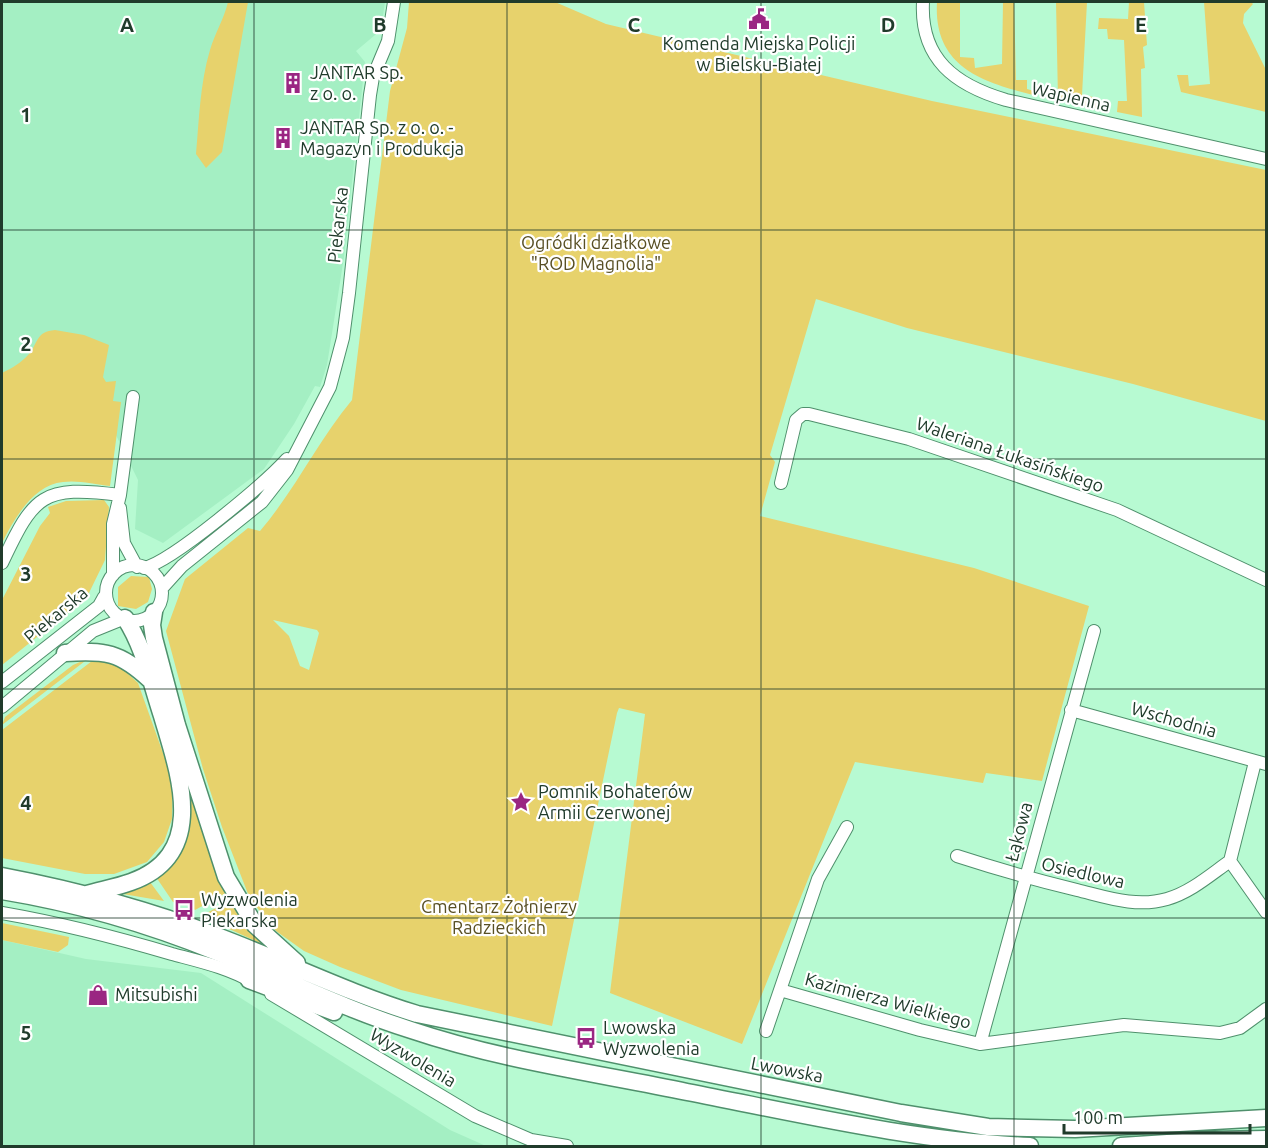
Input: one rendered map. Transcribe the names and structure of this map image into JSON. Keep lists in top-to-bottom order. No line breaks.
{"streets":{"main road":["Lwowska"],"street":["Wapienna","Piekarska","Waleriana Łukasińskiego","Wschodnia","Łąkowa","Osiedlowa","Kazimierza Wielkiego","Wyzwolenia"]},"crossings":[["Wschodnia","Łąkowa"],["Łąkowa","Osiedlowa"],["Łąkowa","Kazimierza Wielkiego"]],"parks":["Ogródki działkowe \"ROD Magnolia\"","Cmentarz Żołnierzy Radzieckich"],"places":{"public building":["Komenda Miejska Policji w Bielsku-Białej"],"building":["JANTAR Sp. z o. o.","JANTAR Sp. z o. o. - Magazyn i Produkcja"],"place":["Pomnik Bohaterów Armii Czerwonej"],"bus stop":["Wyzwolenia Piekarska","Lwowska Wyzwolenia"],"shop":["Mitsubishi"]},"scale_bar":"100 m","grid":{"columns":["A","B","C","D","E"],"rows":["1","2","3","4","5"]}}
